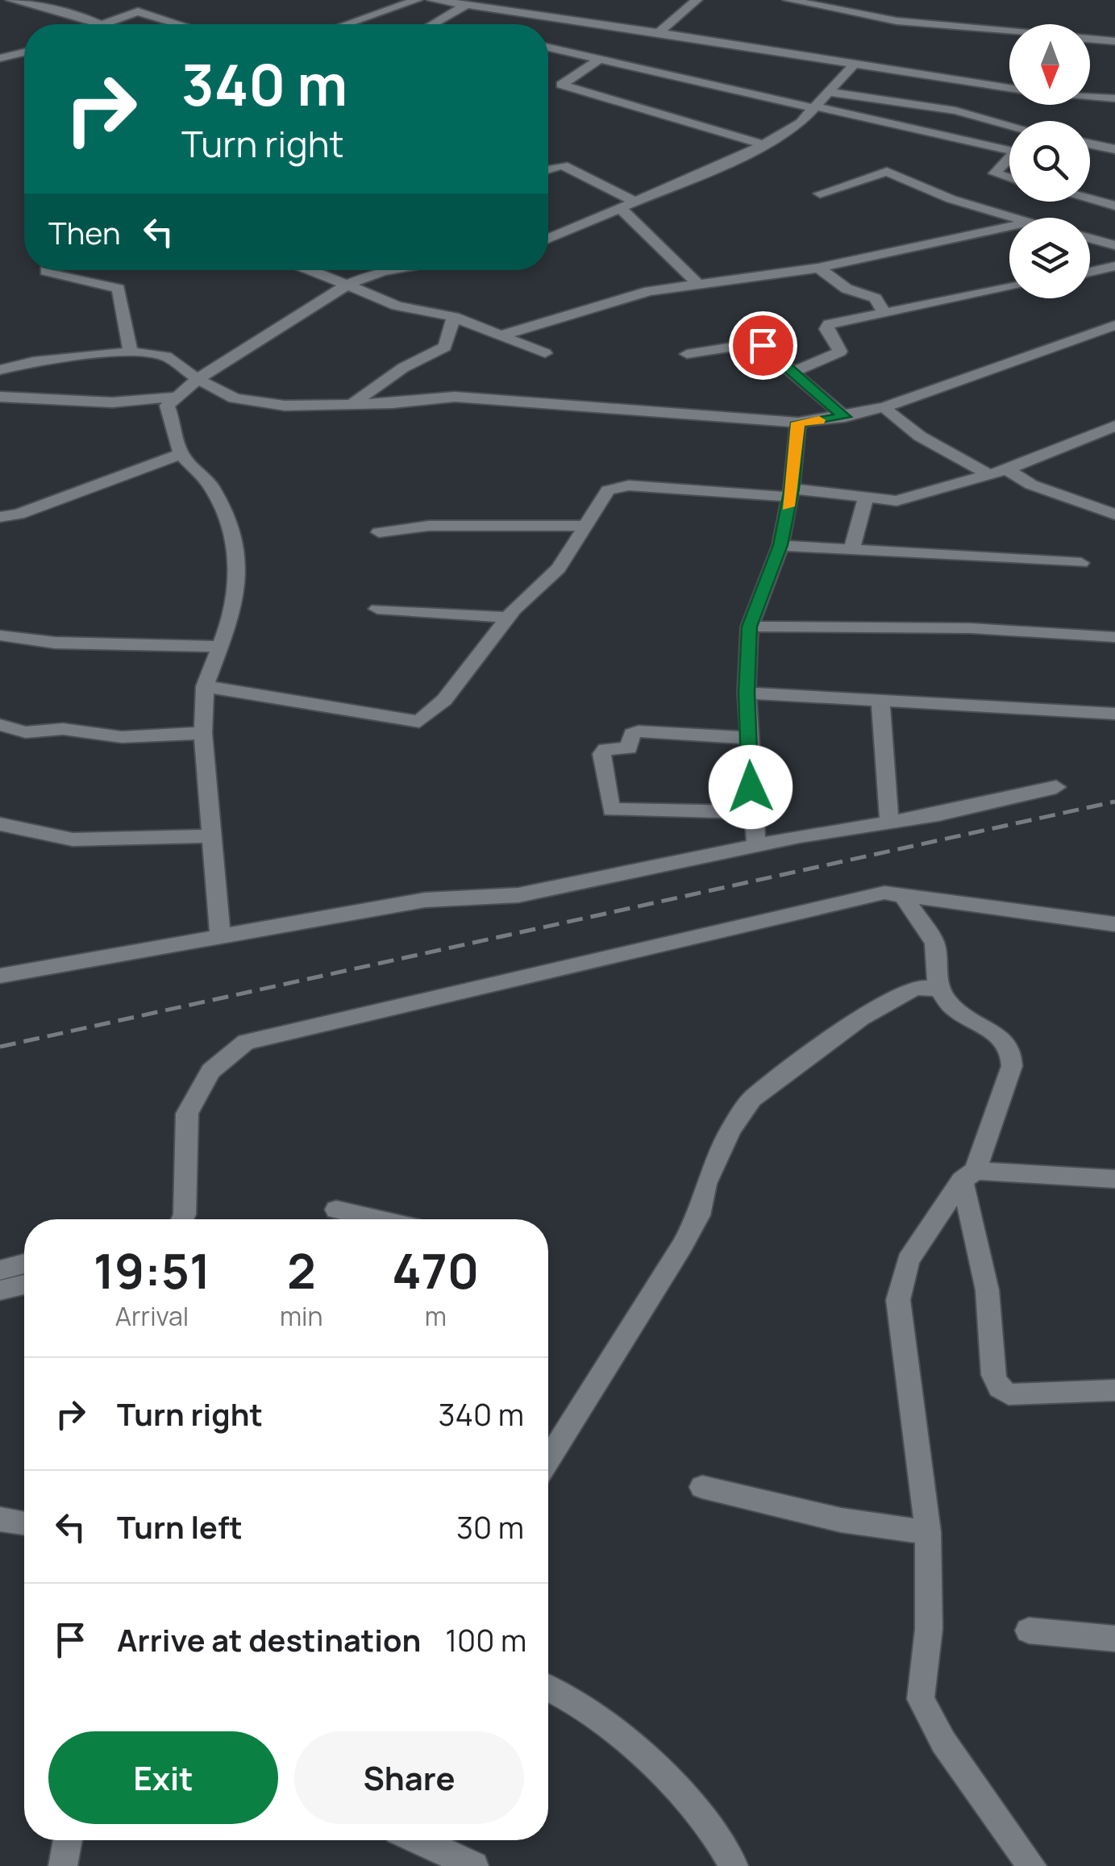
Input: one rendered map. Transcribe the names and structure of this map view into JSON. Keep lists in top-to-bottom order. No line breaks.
{"north":"bottom","page":{"turn":["340 m","Turn right"],"then":"Then","eta":["19:51","Arrival","2","min","470","m"],"list":[{"name":"Turn right","value":"340 m"},{"name":"Turn left","value":"30 m"},{"name":"Arrive at destination","value":"100 m"}],"buttons":["Exit","Share"]}}
